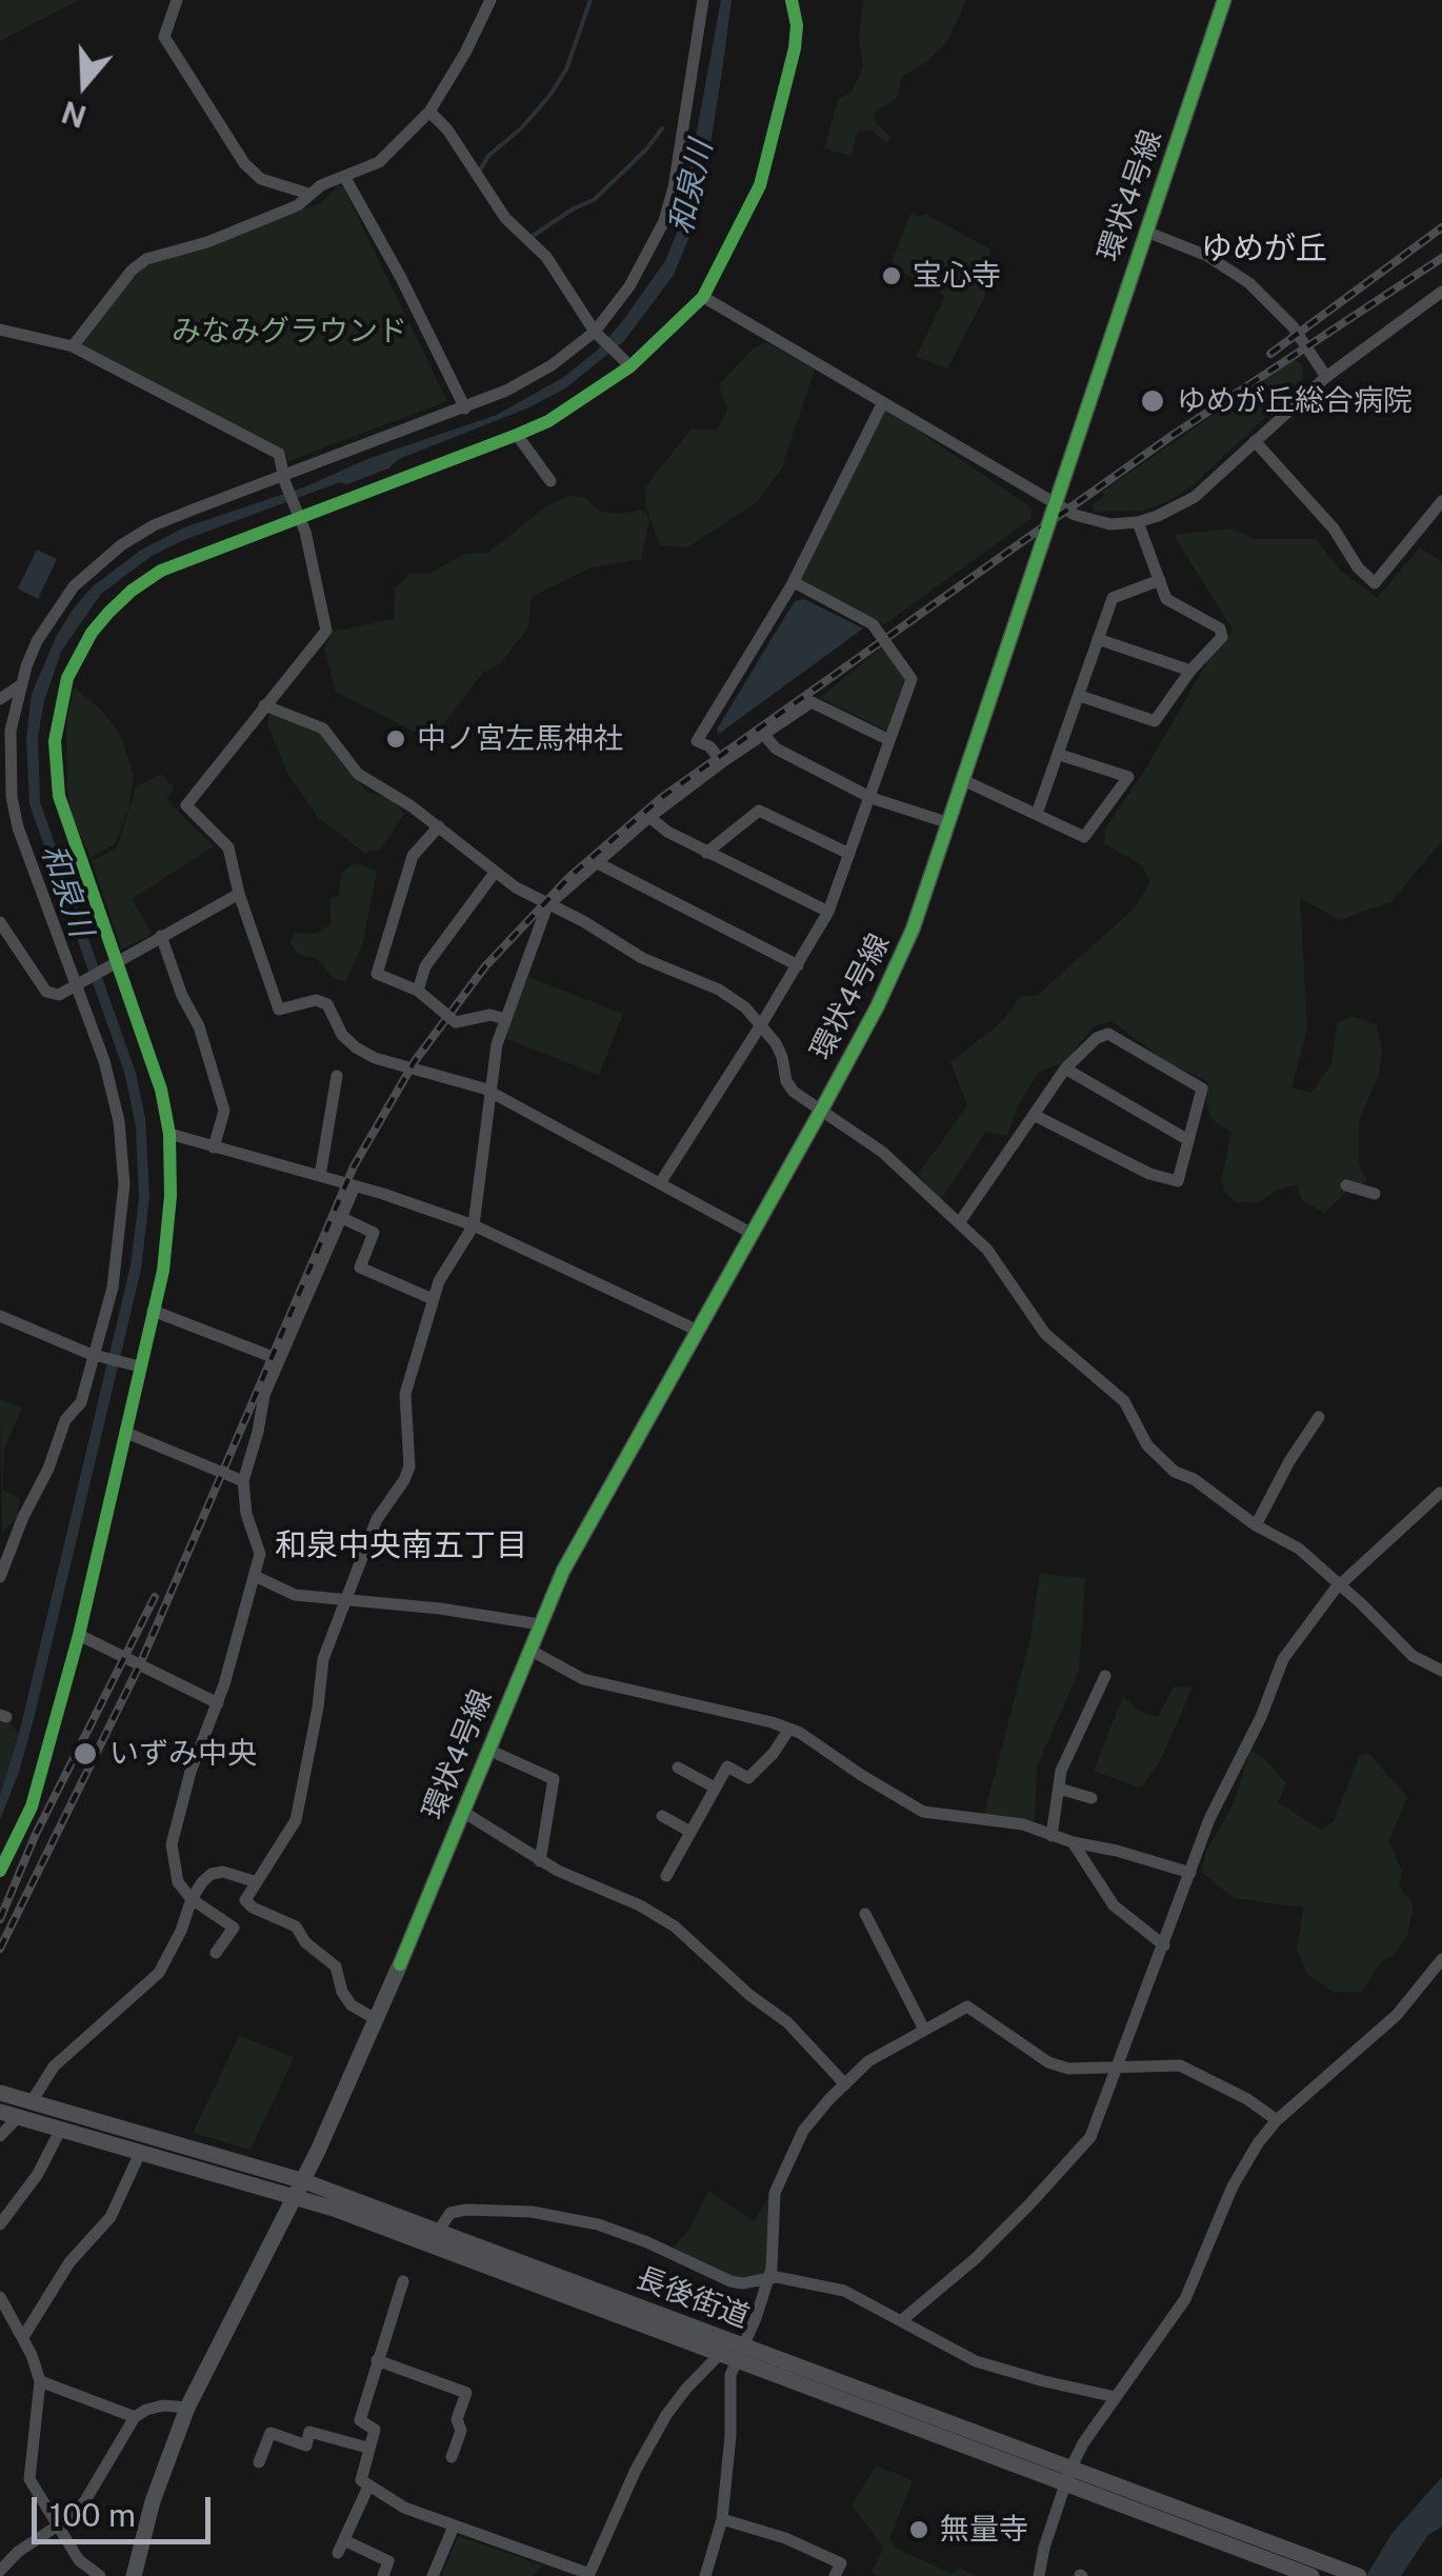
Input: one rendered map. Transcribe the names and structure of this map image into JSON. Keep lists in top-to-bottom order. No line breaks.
{"streets":{"main road":["環状4号線","長後街道"]},"crossings":[["環状4号線","長後街道"]],"districts":["ゆめが丘","和泉中央南五丁目"],"water":["和泉川"],"parks":["みなみグラウンド"],"places":["宝心寺","ゆめが丘総合病院","中ノ宮左馬神社","いずみ中央","無量寺"],"scale_bar":"100 m","north":"bottom"}
